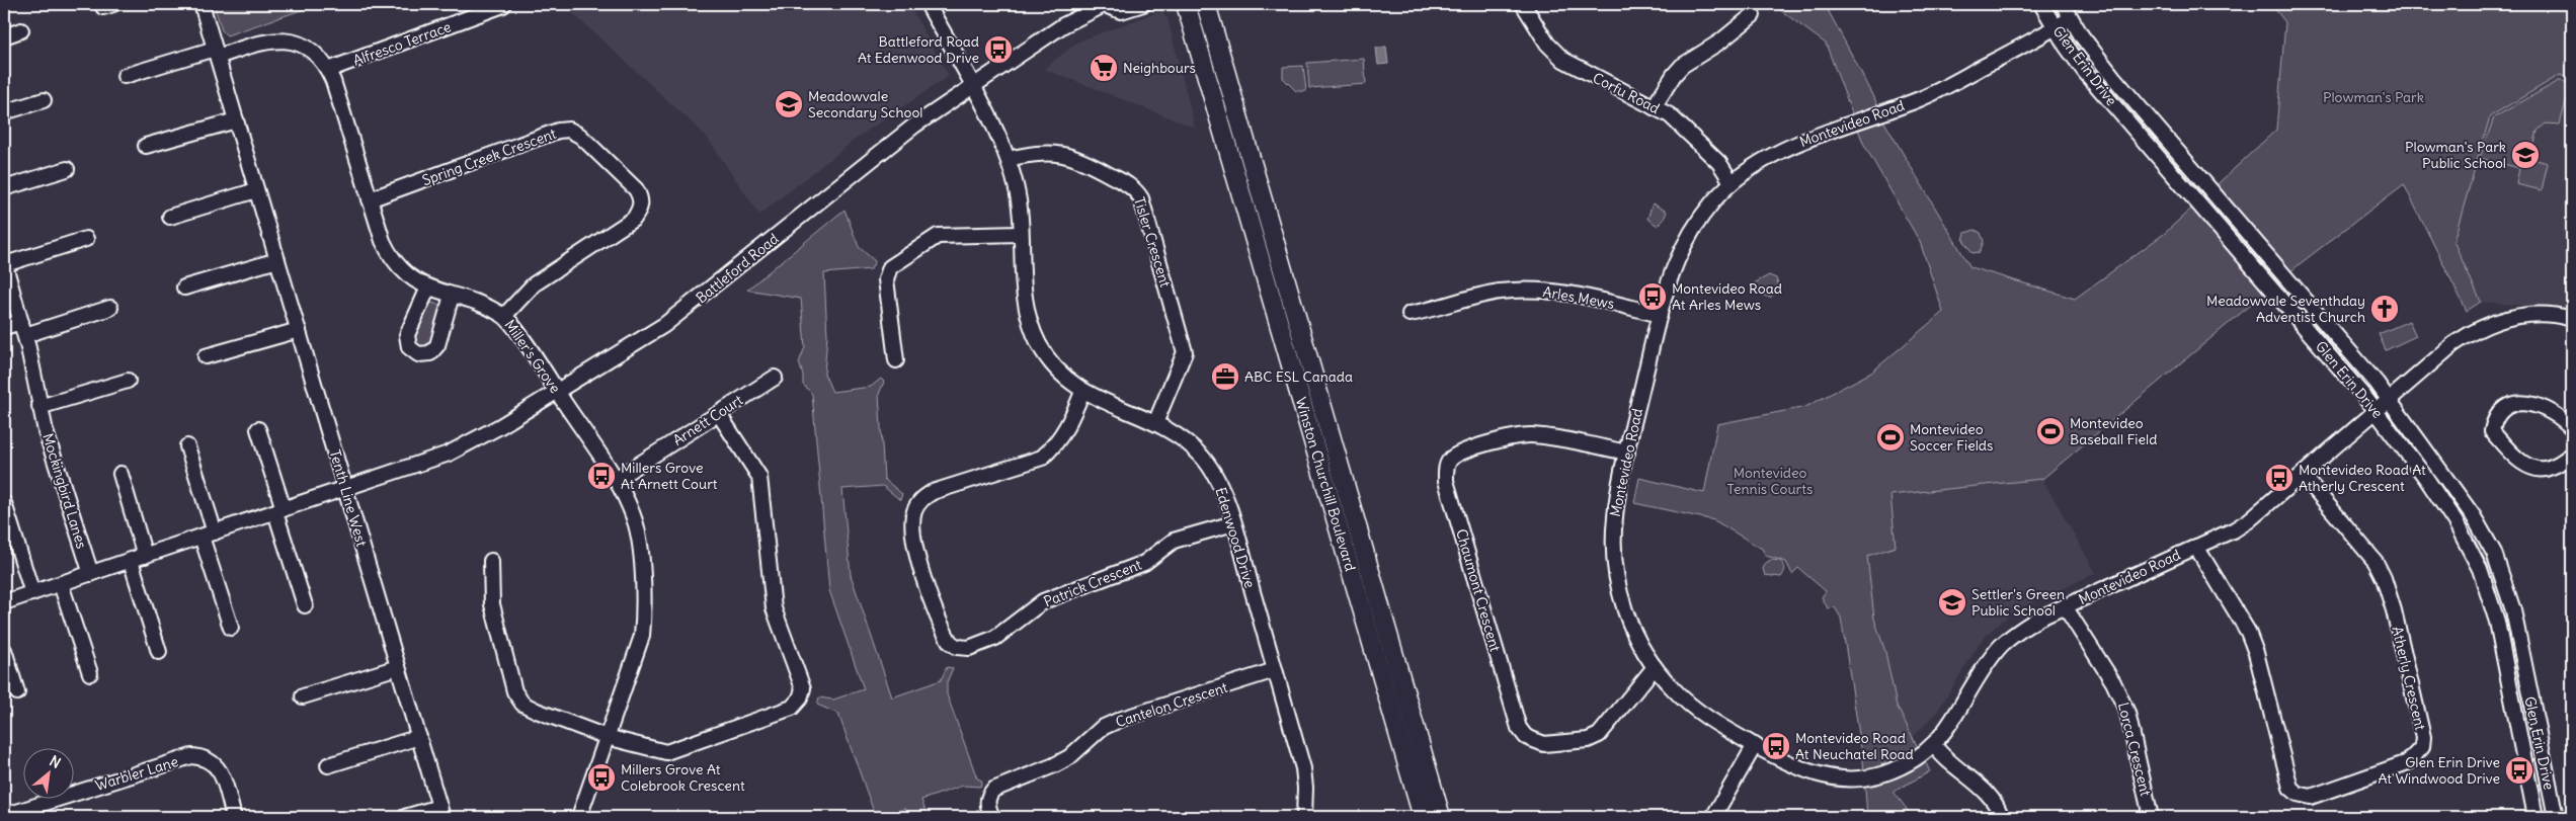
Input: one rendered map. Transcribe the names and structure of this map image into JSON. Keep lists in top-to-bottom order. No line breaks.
{"streets":{"main road":["Winston Churchill Boulevard"],"street":["Alfresco Terrace","Glen Erin Drive","Corfu Road","Montevideo Road","Spring Creek Crescent","Tisler Crescent","Battleford Road","Arles Mews","Miller's Grove","Arnett Court","Mockingbird Lanes","Tenth Line West","Edenwood Drive","Patrick Crescent","Chaumont Crescent","Atherly Crescent","Cantelon Crescent","Lorca Crescent","Warbler Lane"]},"crossings":[["Alfresco Terrace","Miller's Grove"],["Glen Erin Drive","Montevideo Road"],["Corfu Road","Montevideo Road"],["Montevideo Road","Arles Mews"],["Montevideo Road","Chaumont Crescent"],["Montevideo Road","Atherly Crescent"],["Montevideo Road","Lorca Crescent"],["Spring Creek Crescent","Miller's Grove"],["Tisler Crescent","Edenwood Drive"],["Battleford Road","Miller's Grove"],["Battleford Road","Mockingbird Lanes"],["Battleford Road","Tenth Line West"],["Battleford Road","Edenwood Drive"],["Miller's Grove","Arnett Court"],["Miller's Grove","Tenth Line West"],["Edenwood Drive","Patrick Crescent"],["Edenwood Drive","Cantelon Crescent"]],"parks":["Plowman's Park","Montevideo Tennis Courts"],"places":{"bus stop":["Battleford Road At Edenwood Drive","Montevideo Road At Arles Mews","Millers Grove At Arnett Court","Montevideo Road At Atherly Crescent","Montevideo Road At Neuchatel Road","Glen Erin Drive At Windwood Drive","Millers Grove At Colebrook Crescent"],"supermarket":["Neighbours"],"school or university":["Meadowvale Secondary School","Plowman's Park Public School","Settler's Green Public School"],"church":["Meadowvale Seventhday Adventist Church"],"office":["ABC ESL Canada"],"sports":["Montevideo Baseball Field","Montevideo Soccer Fields"]},"north":"top right"}
